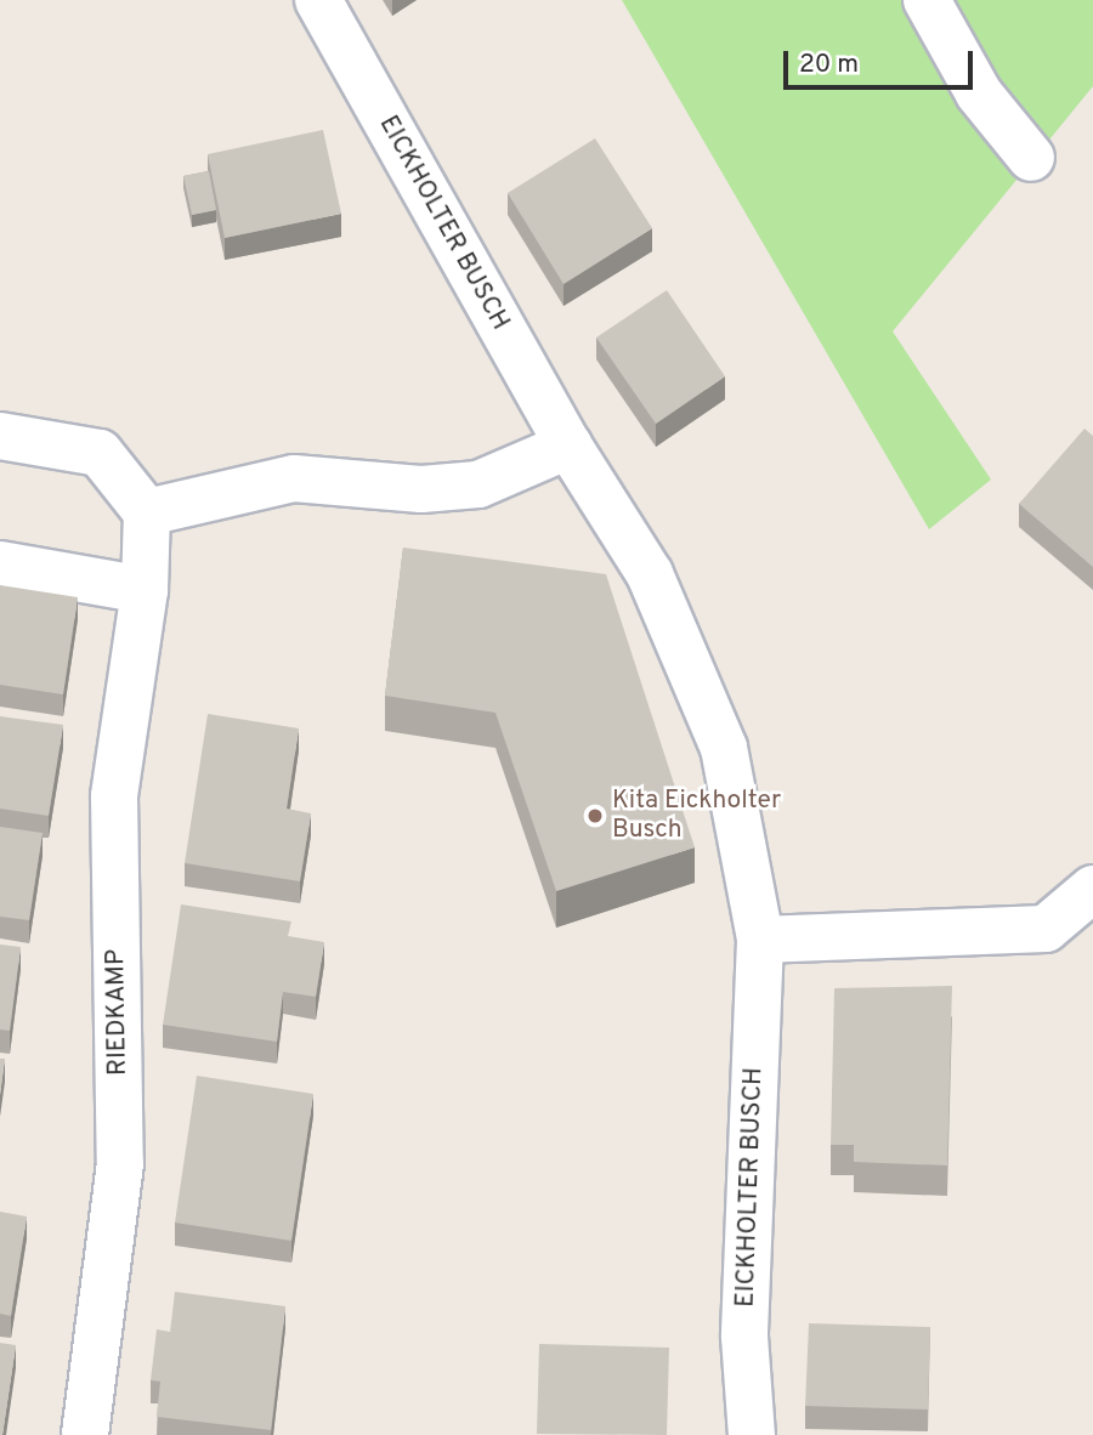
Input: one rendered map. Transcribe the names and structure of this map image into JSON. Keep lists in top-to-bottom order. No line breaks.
{"streets":{"street":["EICKHOLTER BUSCH","RIEDKAMP"]},"places":["Kita Eickholter Busch"],"scale_bar":"20 m"}
